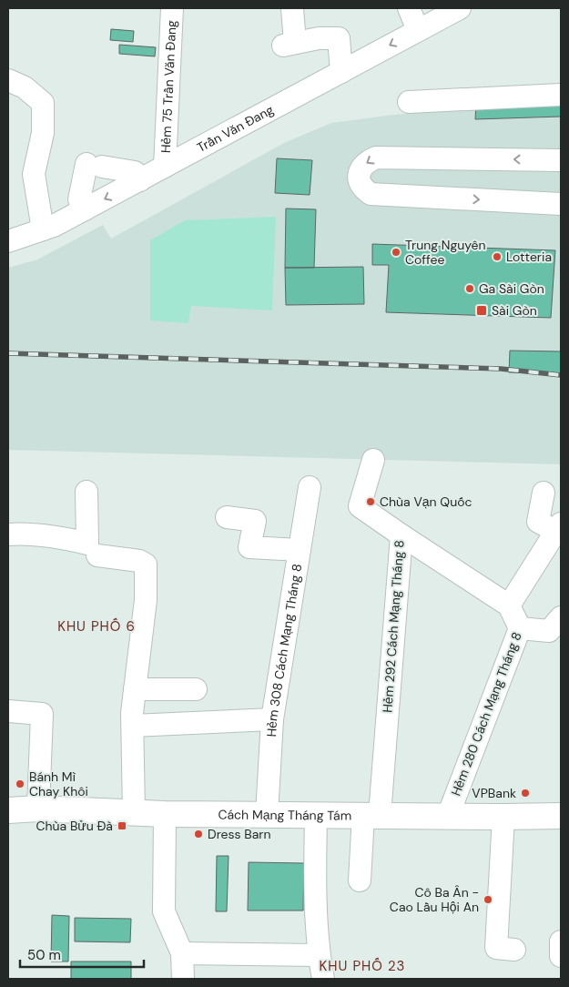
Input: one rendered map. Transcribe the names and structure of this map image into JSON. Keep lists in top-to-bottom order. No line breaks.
{"streets":{"main road":["Cách Mạng Tháng Tám"],"street":["Hẻm 75 Trần Văn Ðang","Trần Văn Ðang","Hẻm 292 Cách Mạng Tháng 8","Hẻm 308 Cách Mạng Tháng 8","Hẻm 280 Cách Mạng Tháng 8"]},"crossings":[["Hẻm 75 Trần Văn Ðang","Trần Văn Ðang"],["Hẻm 292 Cách Mạng Tháng 8","Cách Mạng Tháng Tám"],["Hẻm 308 Cách Mạng Tháng 8","Cách Mạng Tháng Tám"],["Hẻm 280 Cách Mạng Tháng 8","Cách Mạng Tháng Tám"]],"districts":["KHU PHỐ 6","KHU PHỐ 23"],"places":{"other":["Trung Nguyên Coffee","Lotteria","Ga Sài Gòn","Chùa Vạn Quốc","Bánh Mì Chay Khôi","VPBank","Dress Barn","Cô Ba Ân - Cao Lầu Hội An"],"transit":["Sài Gòn","Chùa Bửu Đà"]},"scale_bar":"50 m"}
